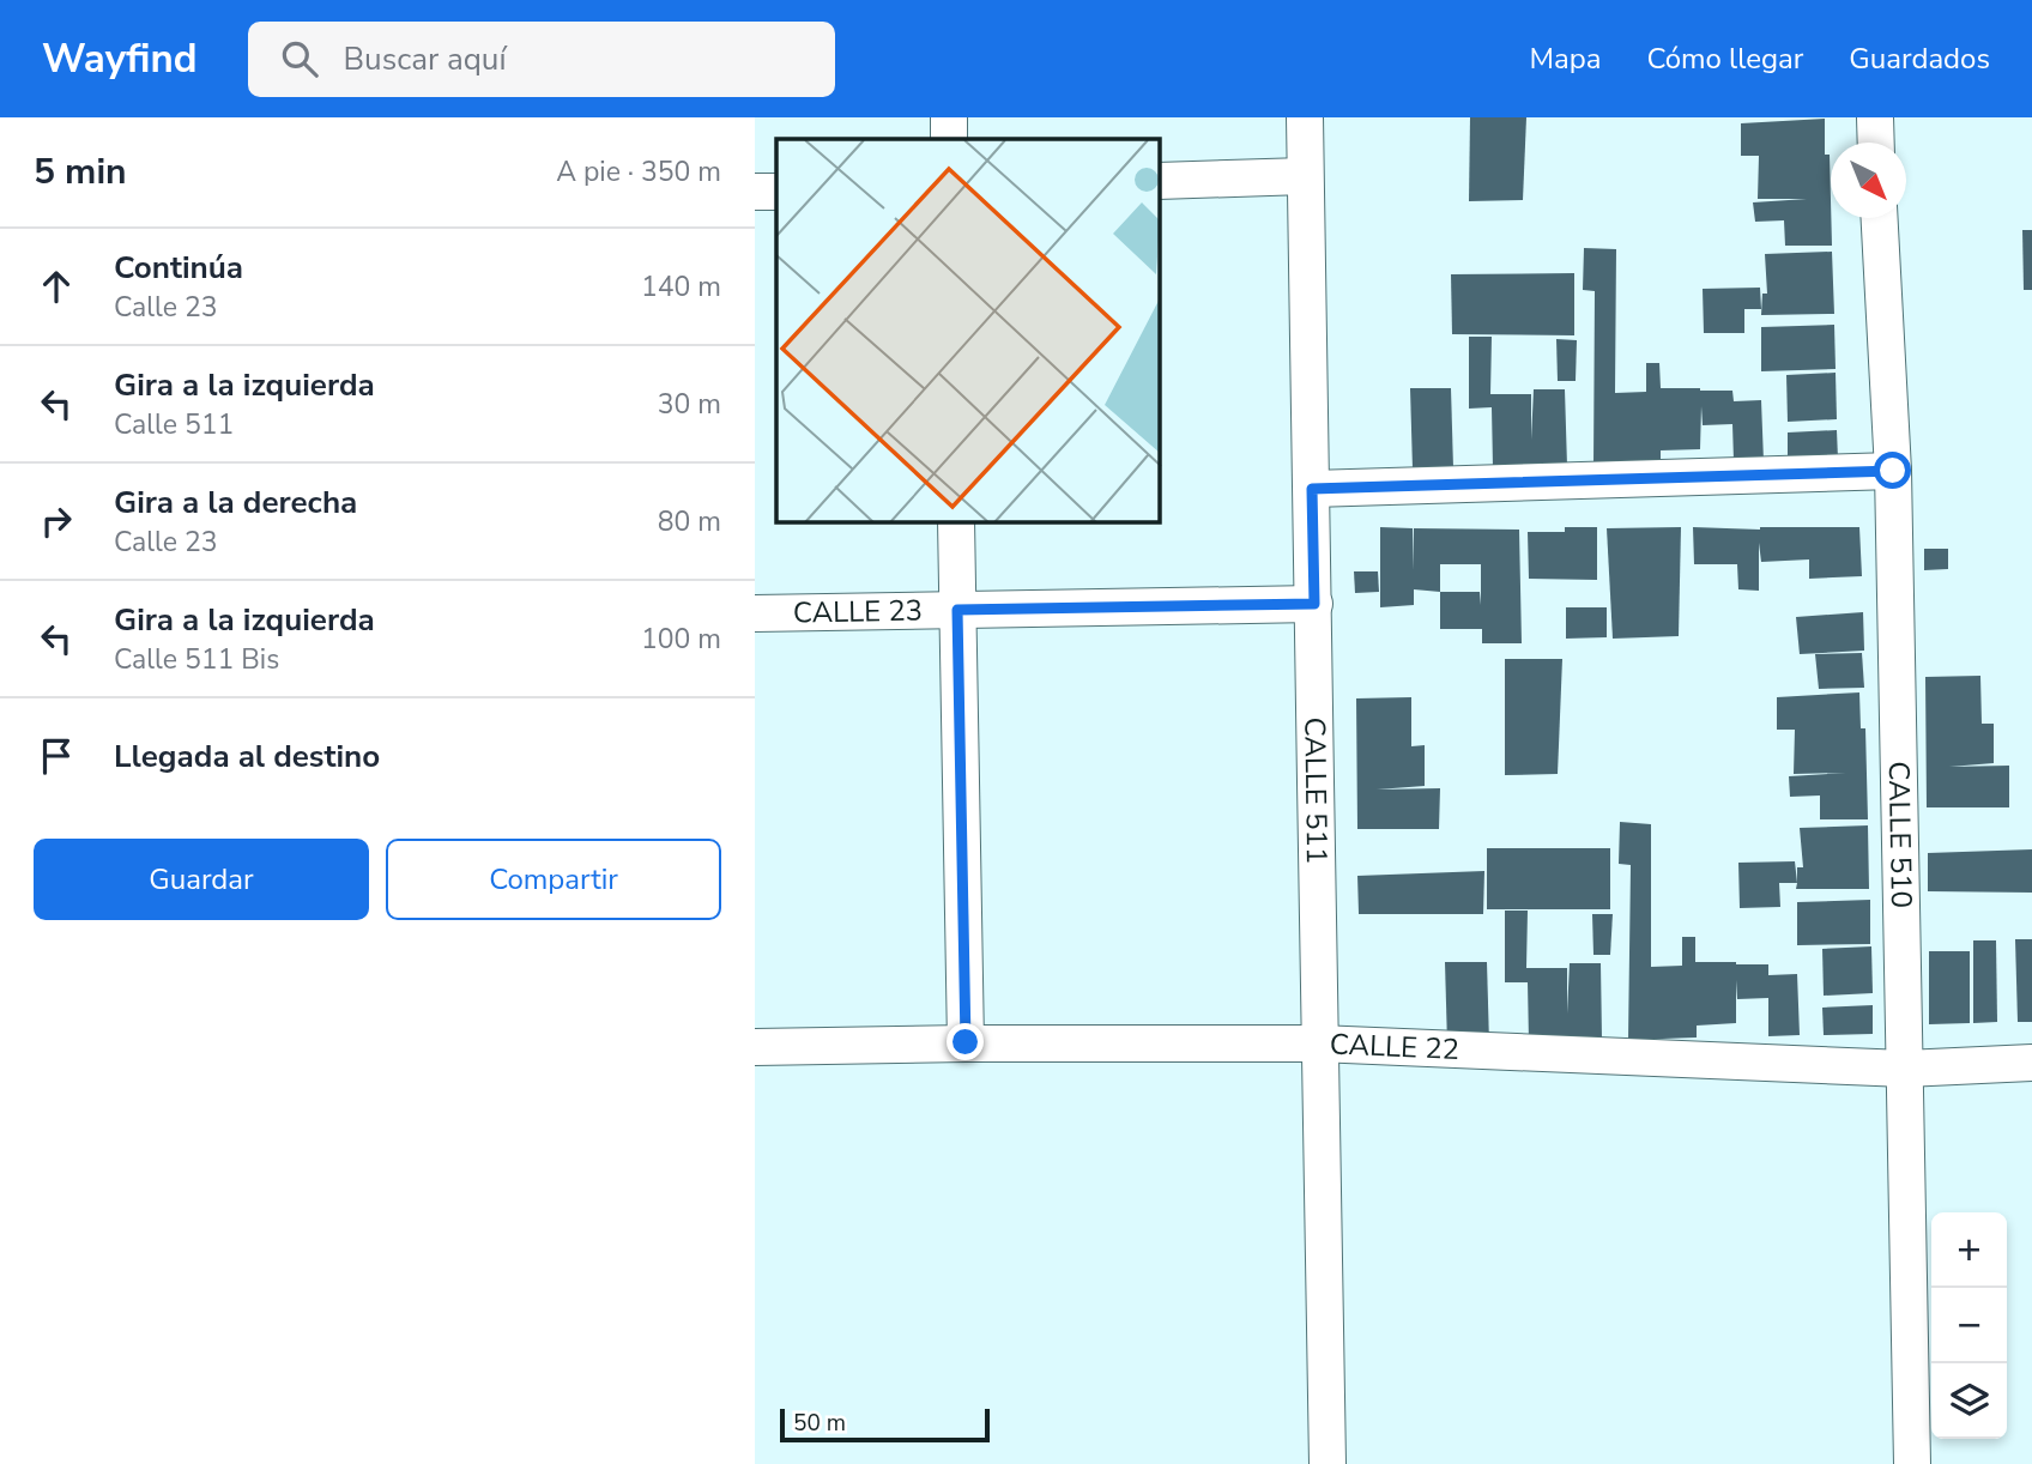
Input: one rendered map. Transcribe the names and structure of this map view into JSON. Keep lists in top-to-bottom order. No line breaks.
{"streets":{"street":["CALLE 23","CALLE 511","CALLE 510","CALLE 22"]},"crossings":[["CALLE 23","CALLE 511"],["CALLE 511","CALLE 22"],["CALLE 510","CALLE 22"]],"scale_bar":"50 m","north":"bottom right","page":{"header":"Wayfind","search":"Buscar aquí","nav":["Mapa","Cómo llegar","Guardados"],"heading":["5 min","A pie · 350 m"],"list":[["Continúa","Calle 23","140 m"],["Gira a la izquierda","Calle 511","30 m"],["Gira a la derecha","Calle 23","80 m"],["Gira a la izquierda","Calle 511 Bis","100 m"],"Llegada al destino"],"buttons":["Guardar","Compartir"],"map_buttons":["+","−"],"scale":"50 m"}}
